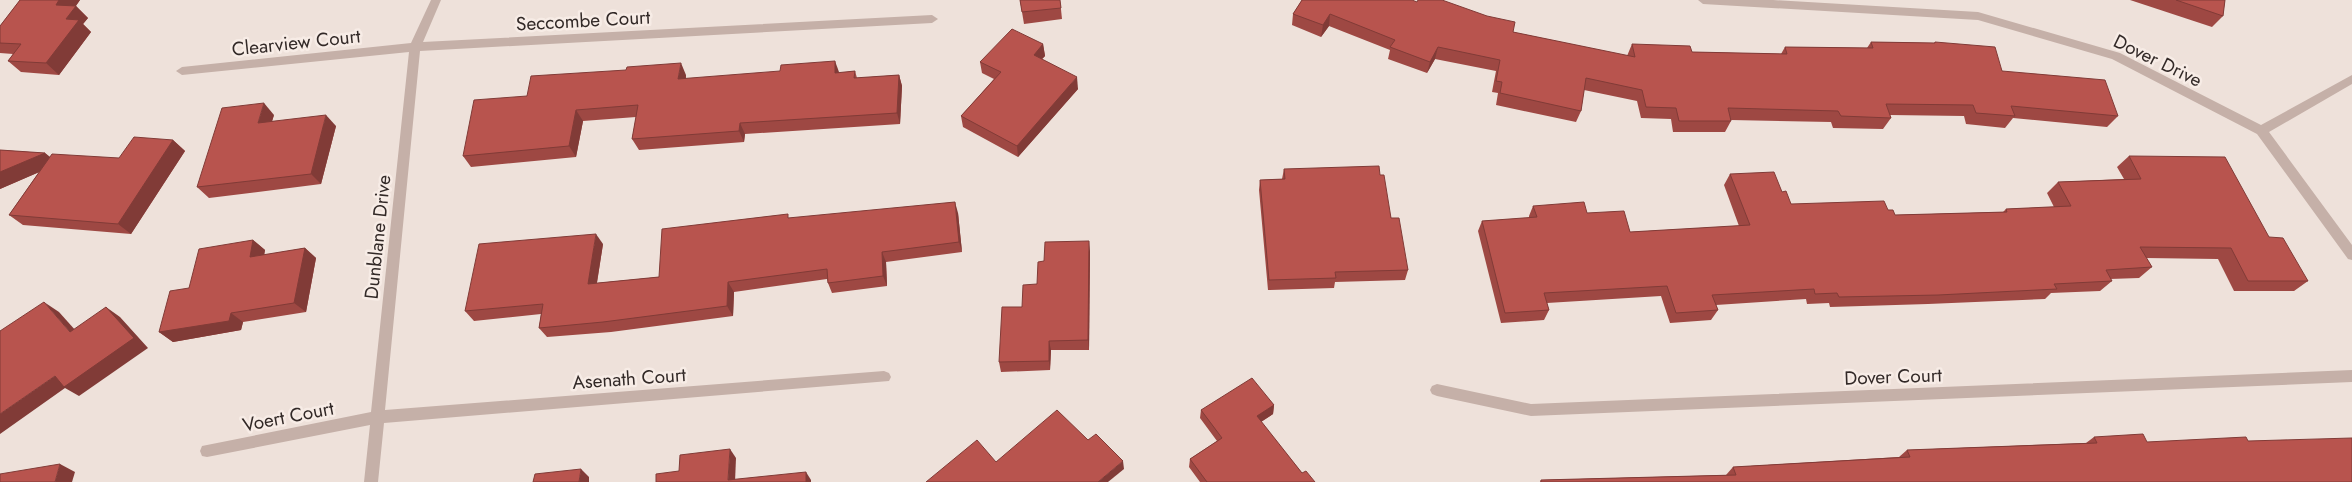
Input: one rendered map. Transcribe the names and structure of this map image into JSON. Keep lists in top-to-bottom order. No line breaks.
{"streets":{"street":["Seccombe Court","Clearview Court","Dover Drive","Dunblane Drive","Dover Court","Asenath Court","Voert Court"]},"crossings":[["Seccombe Court","Clearview Court"],["Seccombe Court","Dunblane Drive"],["Clearview Court","Dunblane Drive"],["Dunblane Drive","Asenath Court"],["Dunblane Drive","Voert Court"],["Asenath Court","Voert Court"]]}
